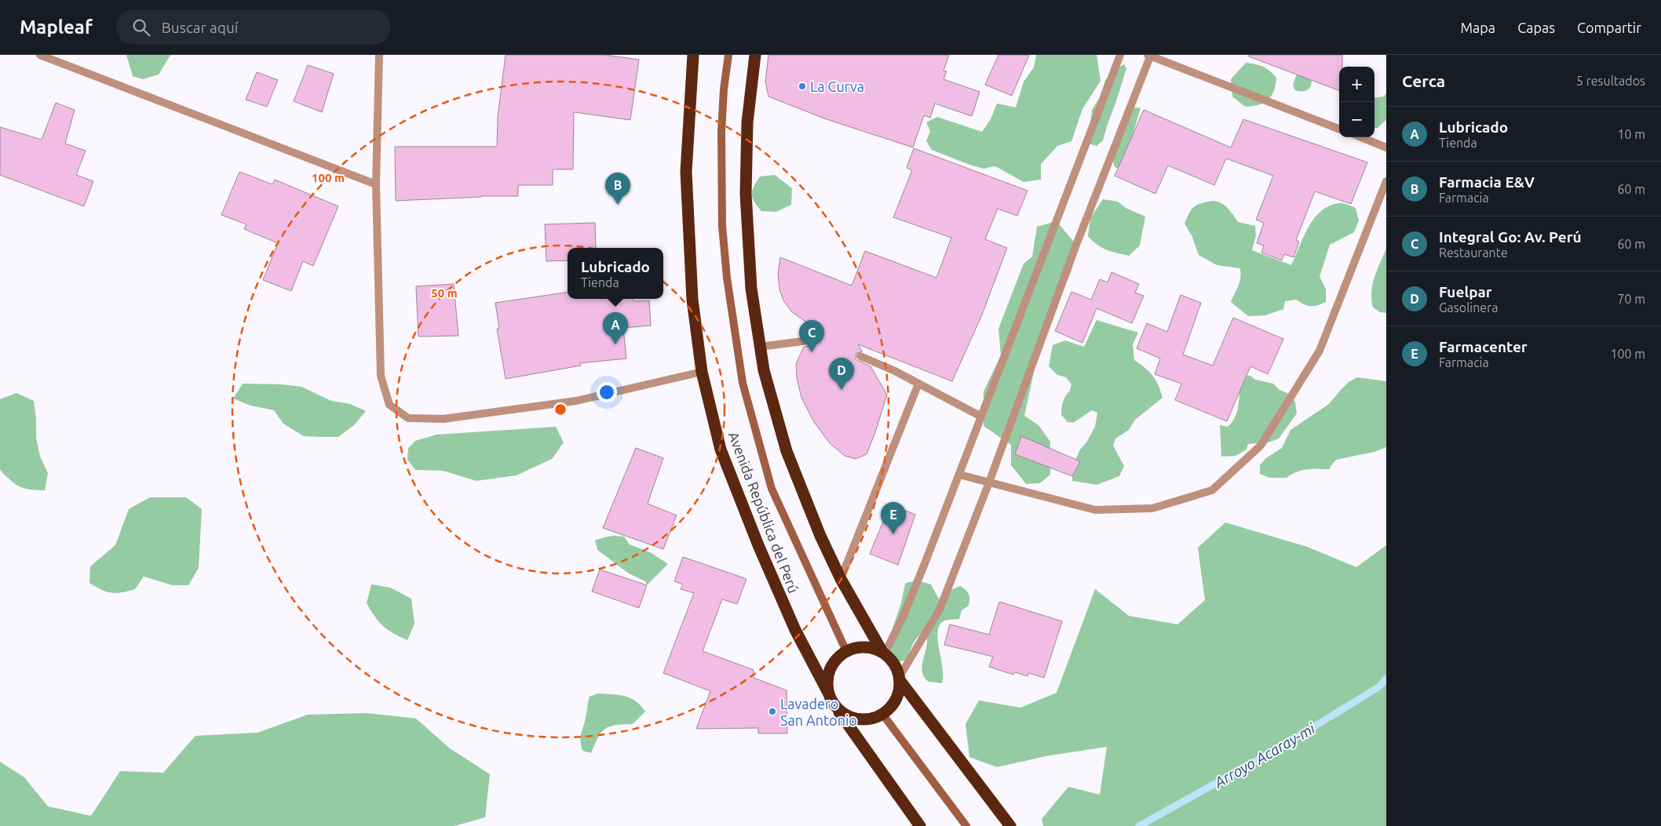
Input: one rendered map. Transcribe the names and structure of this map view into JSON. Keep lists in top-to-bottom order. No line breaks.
{"streets":{"highway":["Avenida República del Perú"]},"water":["Arroyo Acaray-mi"],"places":["La Curva","Lavadero San Antonio"],"page":{"header":"Mapleaf","search":"Buscar aquí","nav":["Mapa","Capas","Compartir"],"heading":["Cerca","5 resultados"],"map_buttons":["+","−"],"list":[{"mark":"A","name":"Lubricado","note":"Tienda","value":"10 m"},{"mark":"B","name":"Farmacia E&V","note":"Farmacia","value":"60 m"},{"mark":"C","name":"Integral Go: Av. Perú","note":"Restaurante","value":"60 m"},{"mark":"D","name":"Fuelpar","note":"Gasolinera","value":"70 m"},{"mark":"E","name":"Farmacenter","note":"Farmacia","value":"100 m"}],"pins":["B","A","C","D","E"],"popup":["Lubricado","Tienda"]},"rings":["100 m","50 m"]}
